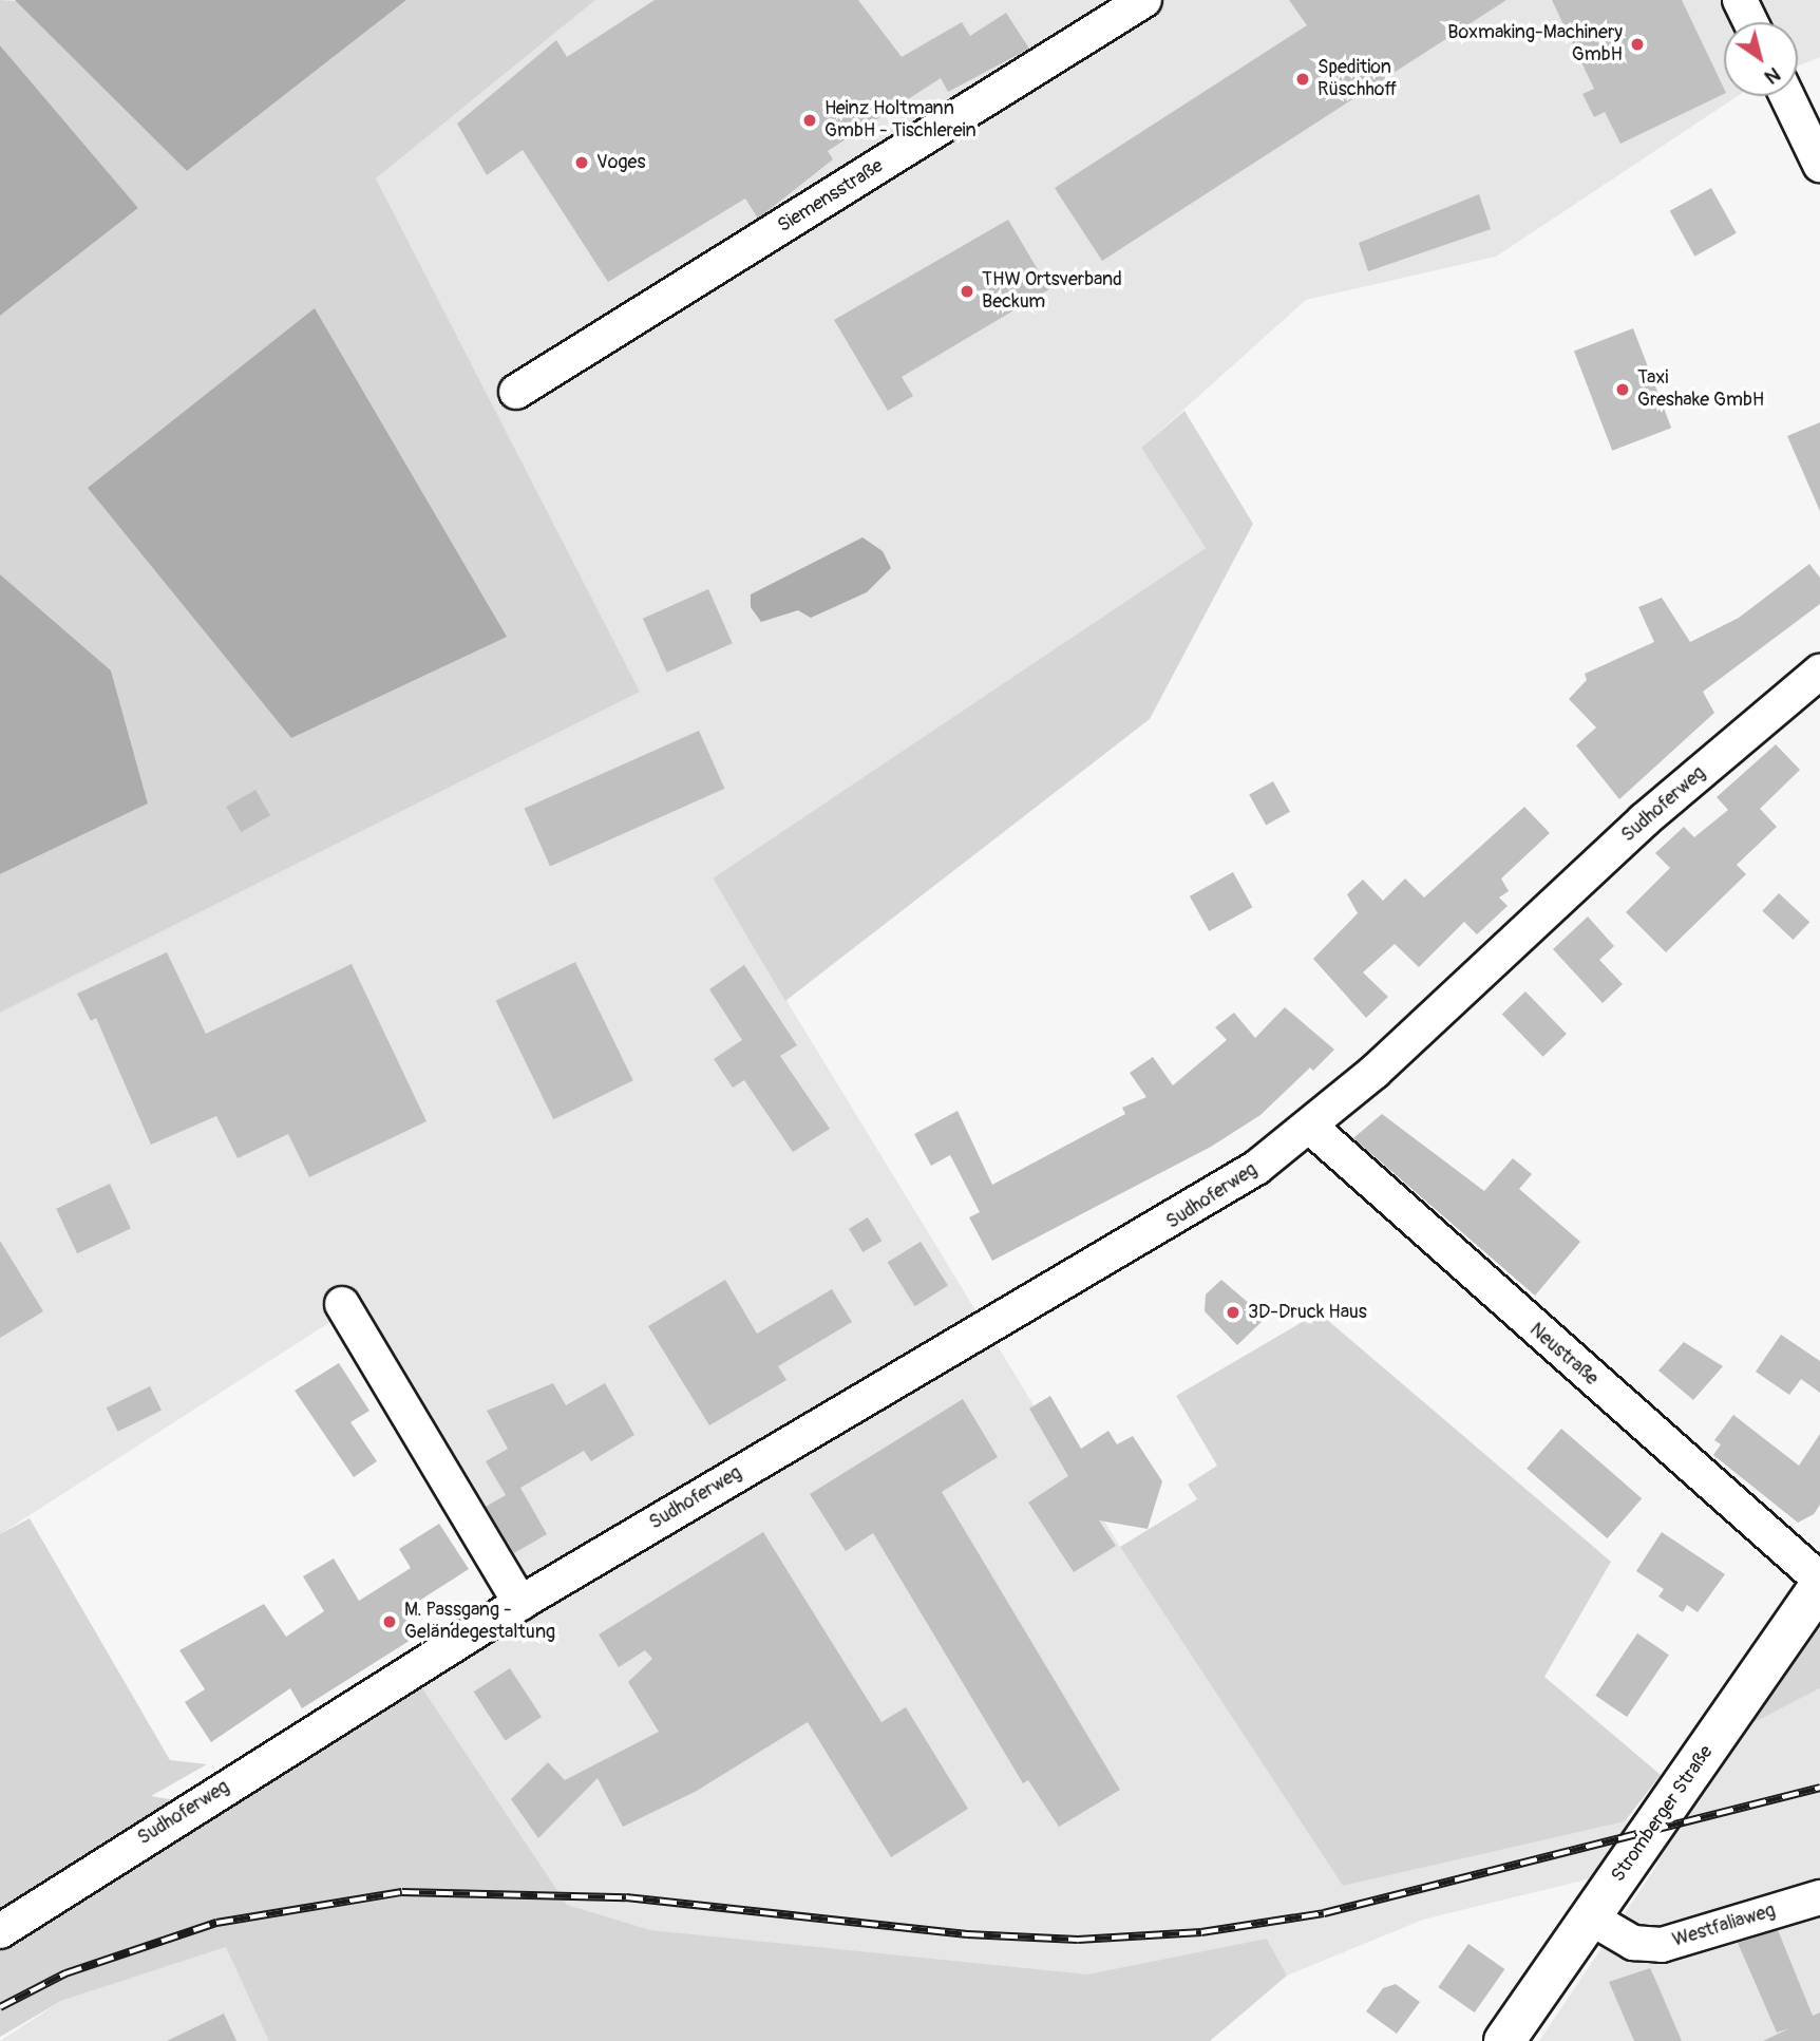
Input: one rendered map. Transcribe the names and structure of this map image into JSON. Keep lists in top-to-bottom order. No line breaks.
{"streets":{"main road":["Stromberger Straße"],"street":["Siemensstraße","Sudhoferweg","Neustraße","Westfaliaweg"]},"crossings":[["Sudhoferweg","Neustraße"],["Stromberger Straße","Westfaliaweg"]],"places":["Boxmaking-Machinery GmbH","Spedition Rüschhoff","Heinz Holtmann GmbH - Tischlerein","Voges","THW Ortsverband Beckum","Taxi Greshake GmbH","3D-Druck Haus","M. Passgang - Geländegestaltung"],"north":"bottom right"}
